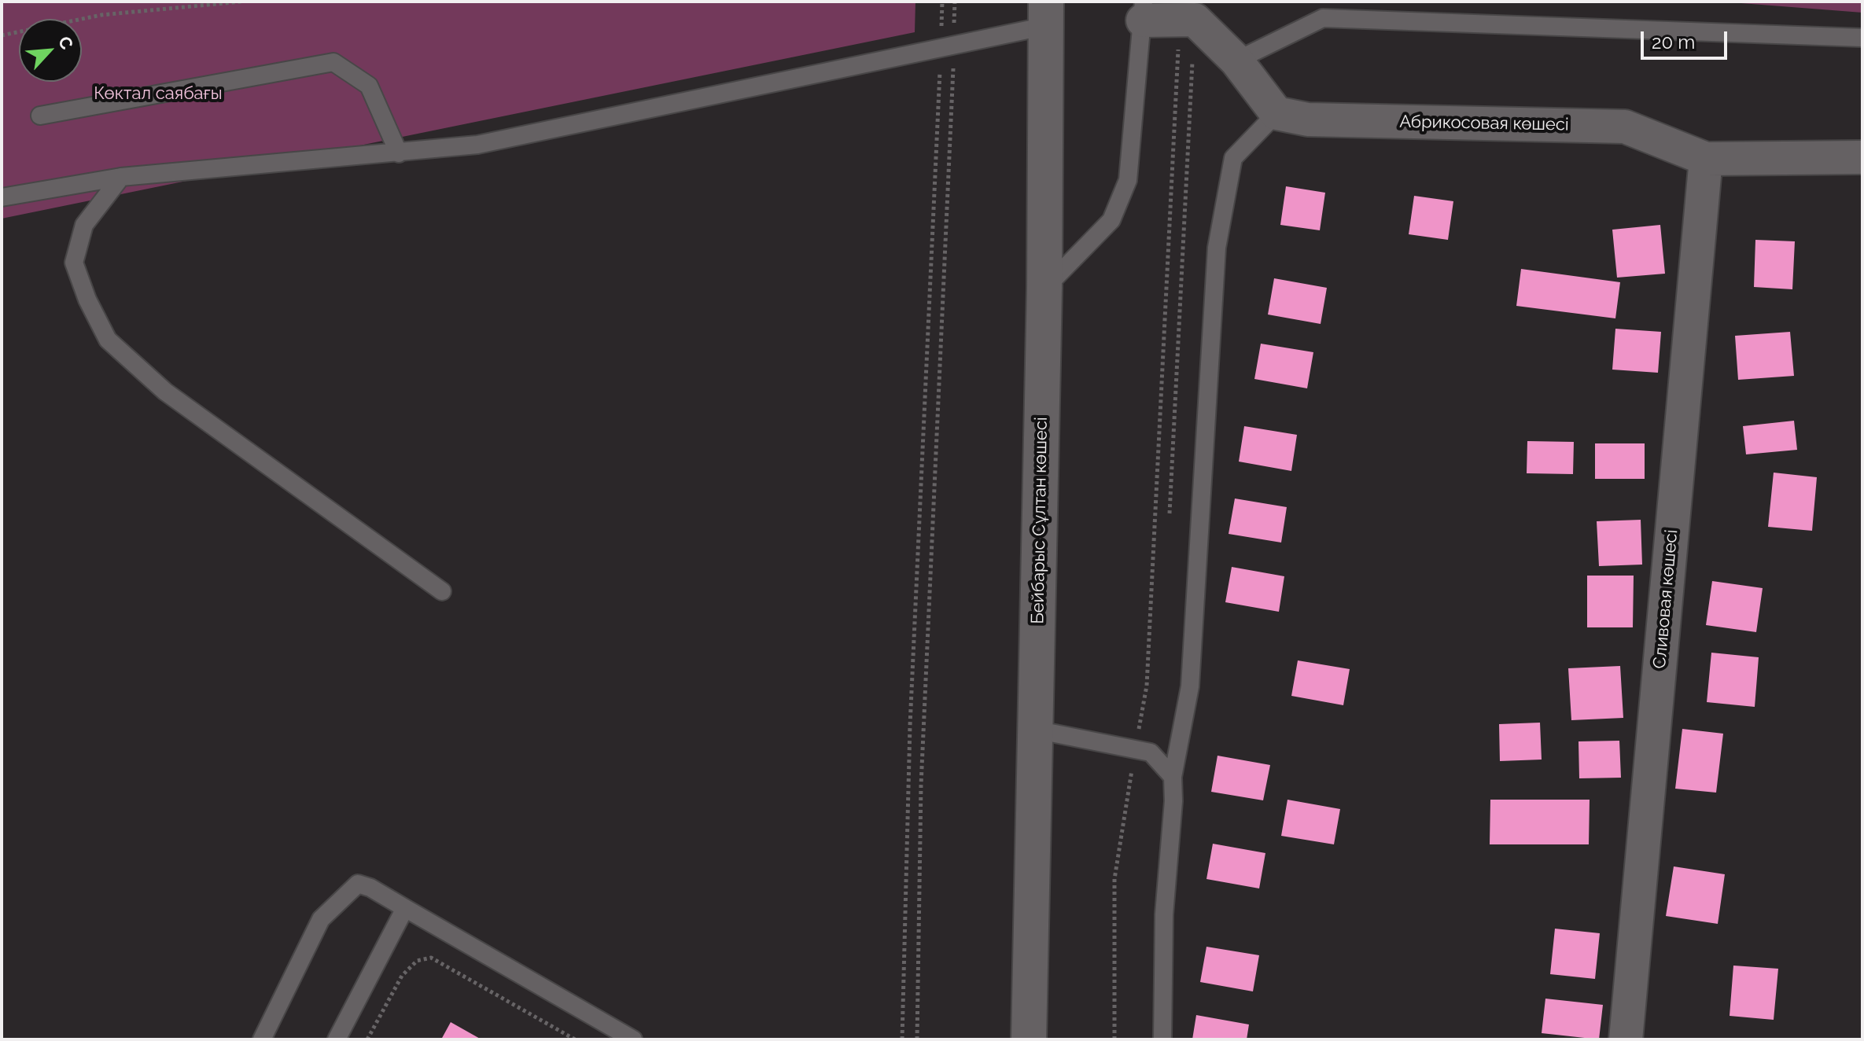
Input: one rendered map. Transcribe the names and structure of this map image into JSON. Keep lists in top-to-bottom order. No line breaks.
{"streets":{"street":["Абрикосовая көшесі","Бейбарыс Сұлтан көшесі","Сливовая көшесі"]},"crossings":[["Абрикосовая көшесі","Сливовая көшесі"]],"parks":["Көктал саябағы"],"scale_bar":"20 m","north":"top right"}
